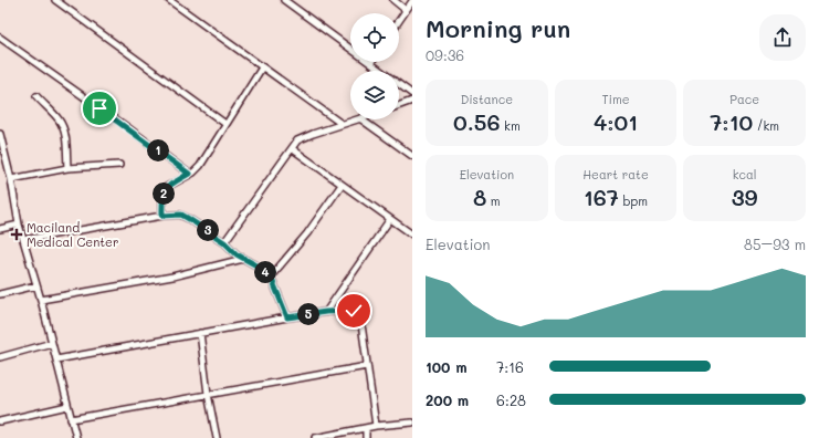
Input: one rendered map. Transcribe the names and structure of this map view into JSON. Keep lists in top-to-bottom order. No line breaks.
{"places":{"health":["Maciland Medical Center"]},"page":{"heading":["Morning run","09:36"],"stats":[["Distance","0.56 km"],["Time","4:01"],["Pace","7:10 /km"],["Elevation","8 m"],["Heart rate","167 bpm"],["kcal","39"]],"pins":["1","2","3","4","5"],"chart":["Elevation","85–93 m"],"list":[{"name":"100 m","note":"7:16"},{"name":"200 m","note":"6:28"}]}}
